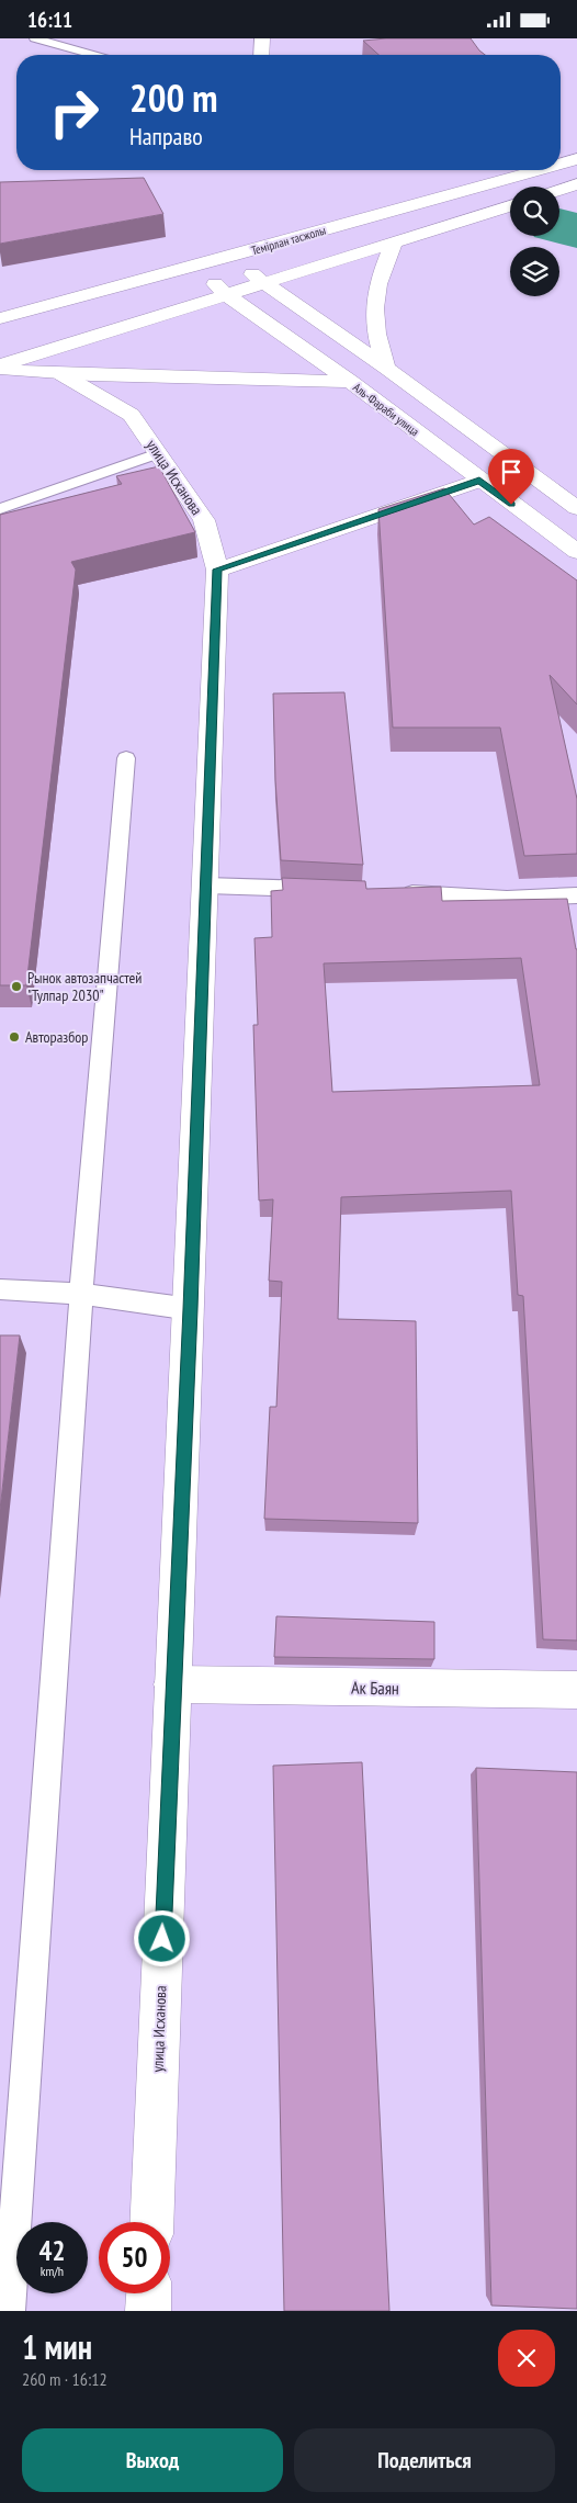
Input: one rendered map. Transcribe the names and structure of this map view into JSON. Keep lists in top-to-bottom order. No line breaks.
{"streets":{"main road":["Темірлан тасжолы","Аль-Фараби улица","улица Исханова","Ак Баян"]},"crossings":[["Темірлан тасжолы","Аль-Фараби улица"],["улица Исханова","Ак Баян"]],"places":["Рынок автозапчастей \"Тулпар 2030\"","Авторазбор"],"page":{"status":"16:11","turn":["200 m","Направо"],"speed":"42 km/h","limit":"50","heading":["1 мин","260 m · 16:12"],"buttons":["Выход","Поделиться"]}}
